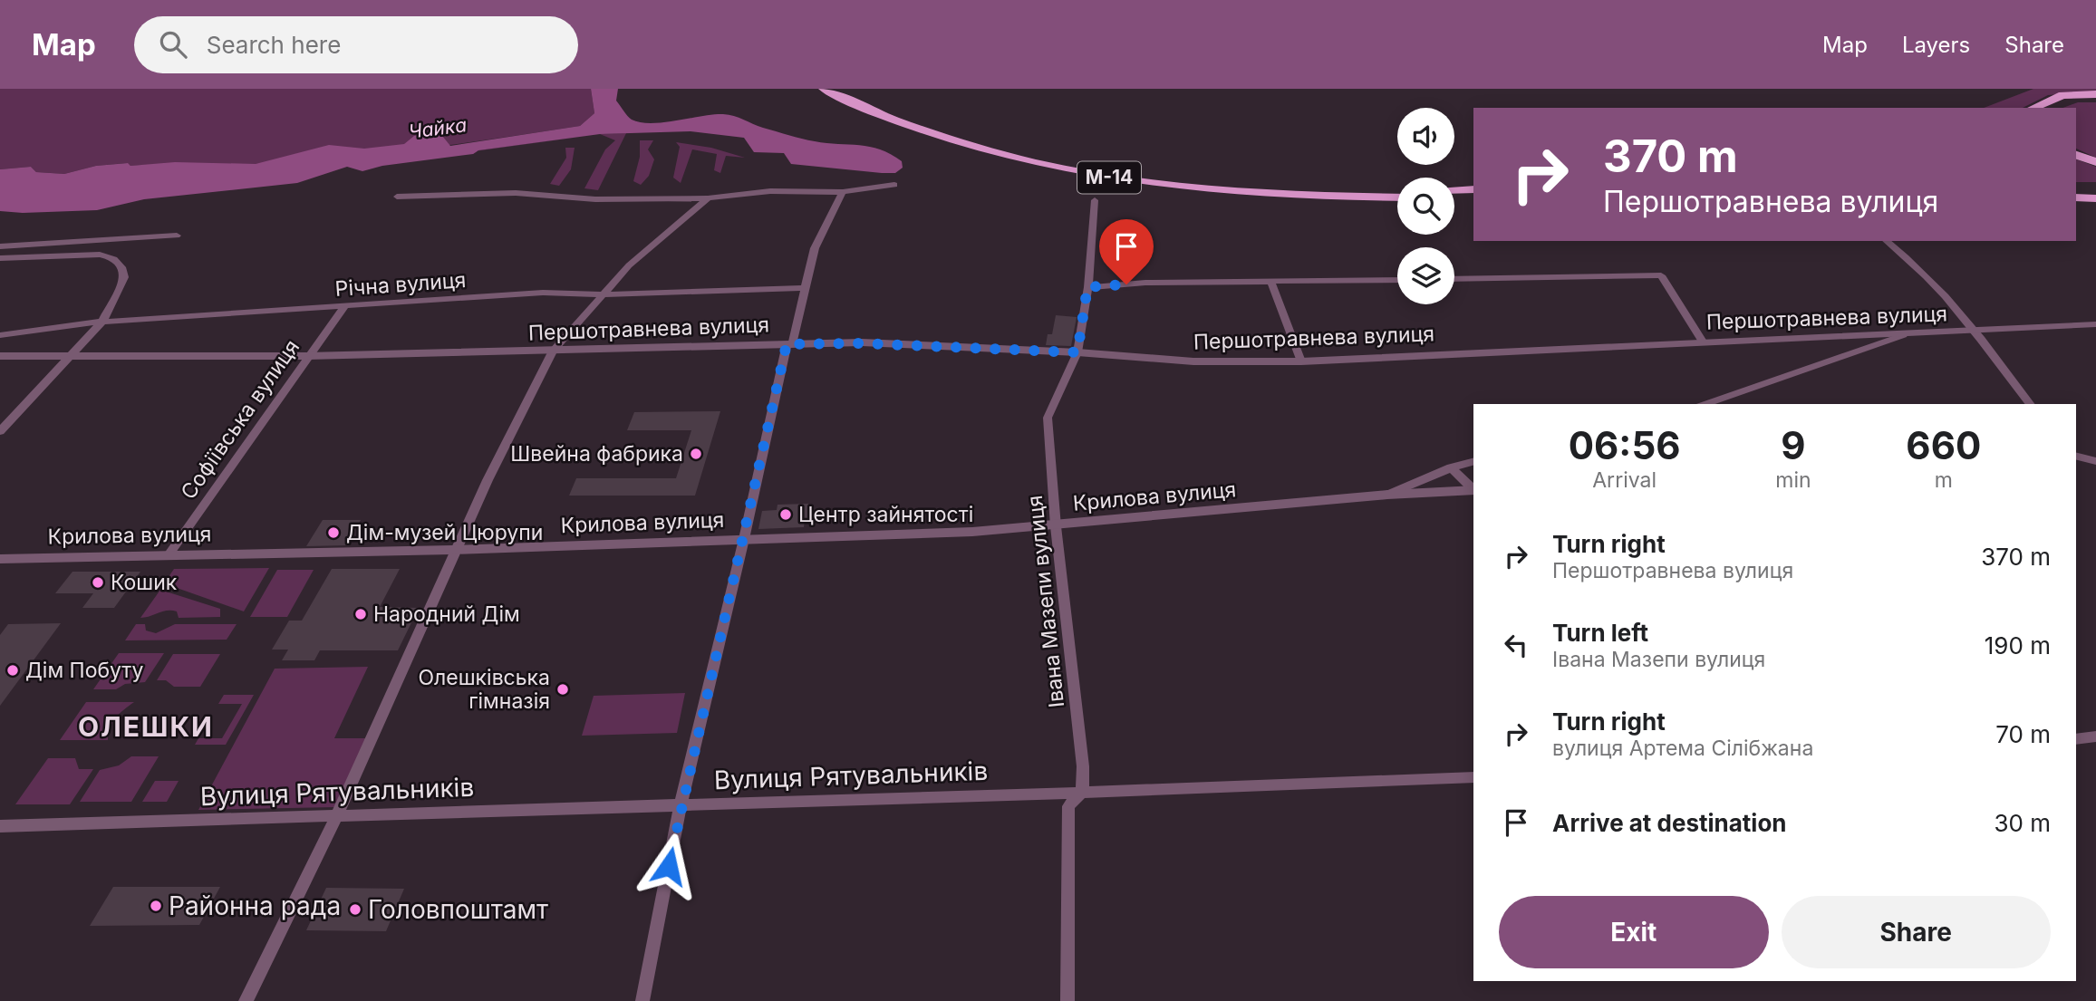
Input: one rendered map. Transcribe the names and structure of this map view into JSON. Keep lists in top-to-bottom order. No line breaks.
{"streets":{"highway":["М-14"],"street":["Річна вулиця","Першотравнева вулиця","Софіївська вулиця","Крилова вулиця","Івана Мазепи вулиця","Вулиця Рятувальників"]},"crossings":[["Річна вулиця","Софіївська вулиця"],["Першотравнева вулиця","Софіївська вулиця"],["Першотравнева вулиця","Івана Мазепи вулиця"],["Софіївська вулиця","Крилова вулиця"],["Крилова вулиця","Івана Мазепи вулиця"],["Івана Мазепи вулиця","Вулиця Рятувальників"]],"districts":["ОЛЕШКИ"],"water":["Чайка"],"places":["Швейна фабрика","Центр зайнятості","Дім-музей Цюрупи","Кошик","Народний Дім","Дім Побуту","Олешківська гімназія","Районна рада","Головпоштамт"],"page":{"header":"Map","search":"Search here","nav":["Map","Layers","Share"],"turn":["370 m","Першотравнева вулиця"],"eta":["06:56","Arrival","9","min","660","m"],"list":[{"name":"Turn right","note":"Першотравнева вулиця","value":"370 m"},{"name":"Turn left","note":"Івана Мазепи вулиця","value":"190 m"},{"name":"Turn right","note":"вулиця Артема Сілібжана","value":"70 m"},{"name":"Arrive at destination","value":"30 m"}],"buttons":["Exit","Share"]}}
